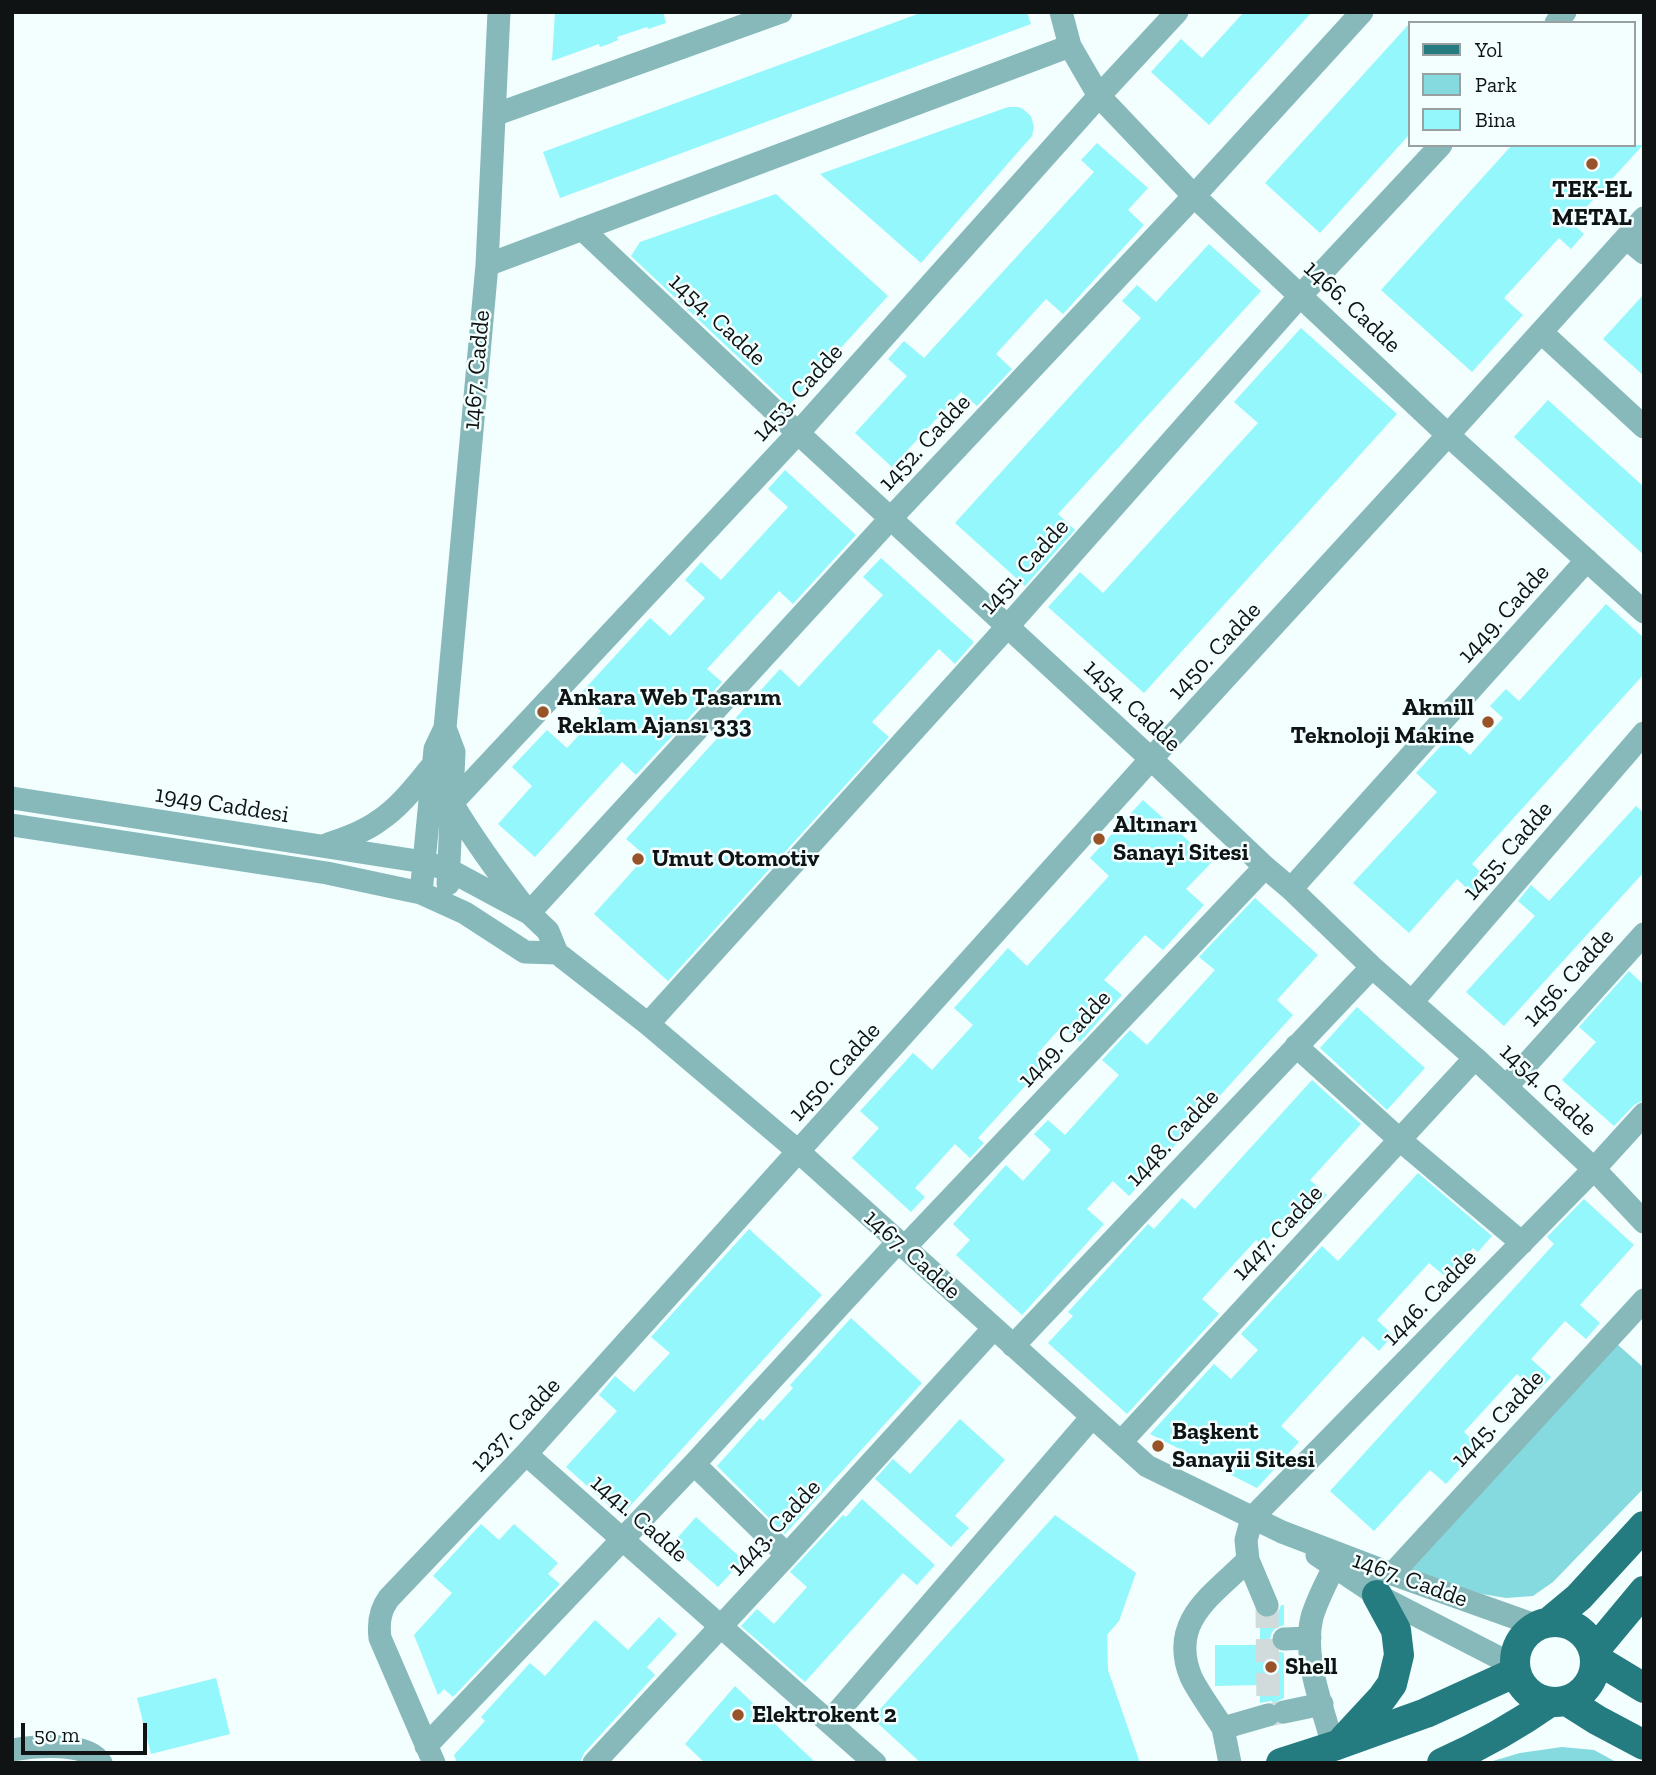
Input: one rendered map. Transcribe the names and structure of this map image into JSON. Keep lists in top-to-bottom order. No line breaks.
{"streets":{"main road":["1467. Cadde"],"street":["1466. Cadde","1454. Cadde","1453. Cadde","1452. Cadde","1451. Cadde","1449. Cadde","1450. Cadde","1949 Caddesi","1455. Cadde","1456. Cadde","1448. Cadde","1447. Cadde","1446. Cadde","1445. Cadde","1237. Cadde","1441. Cadde","1443. Cadde"]},"crossings":[["1466. Cadde","1453. Cadde"],["1466. Cadde","1452. Cadde"],["1466. Cadde","1451. Cadde"],["1466. Cadde","1449. Cadde"],["1466. Cadde","1450. Cadde"],["1454. Cadde","1453. Cadde"],["1454. Cadde","1452. Cadde"],["1454. Cadde","1451. Cadde"],["1454. Cadde","1449. Cadde"],["1454. Cadde","1450. Cadde"],["1454. Cadde","1455. Cadde"],["1454. Cadde","1456. Cadde"],["1454. Cadde","1448. Cadde"],["1454. Cadde","1447. Cadde"],["1454. Cadde","1446. Cadde"],["1467. Cadde","1453. Cadde"],["1467. Cadde","1452. Cadde"],["1467. Cadde","1451. Cadde"],["1467. Cadde","1449. Cadde"],["1467. Cadde","1450. Cadde"],["1467. Cadde","1949 Caddesi"],["1467. Cadde","1448. Cadde"],["1467. Cadde","1447. Cadde"],["1467. Cadde","1446. Cadde"],["1467. Cadde","1445. Cadde"],["1467. Cadde","1237. Cadde"],["1467. Cadde","1443. Cadde"],["1449. Cadde","1237. Cadde"],["1449. Cadde","1441. Cadde"],["1450. Cadde","1237. Cadde"],["1237. Cadde","1441. Cadde"],["1441. Cadde","1443. Cadde"]],"places":["TEK-EL METAL","Ankara Web Tasarım Reklam Ajansı 333","Akmill Teknoloji Makine","Altınarı Sanayi Sitesi","Umut Otomotiv","Başkent Sanayii Sitesi","Shell","Elektrokent 2"],"legend":["Yol","Park","Bina"],"scale_bar":"50 m"}
